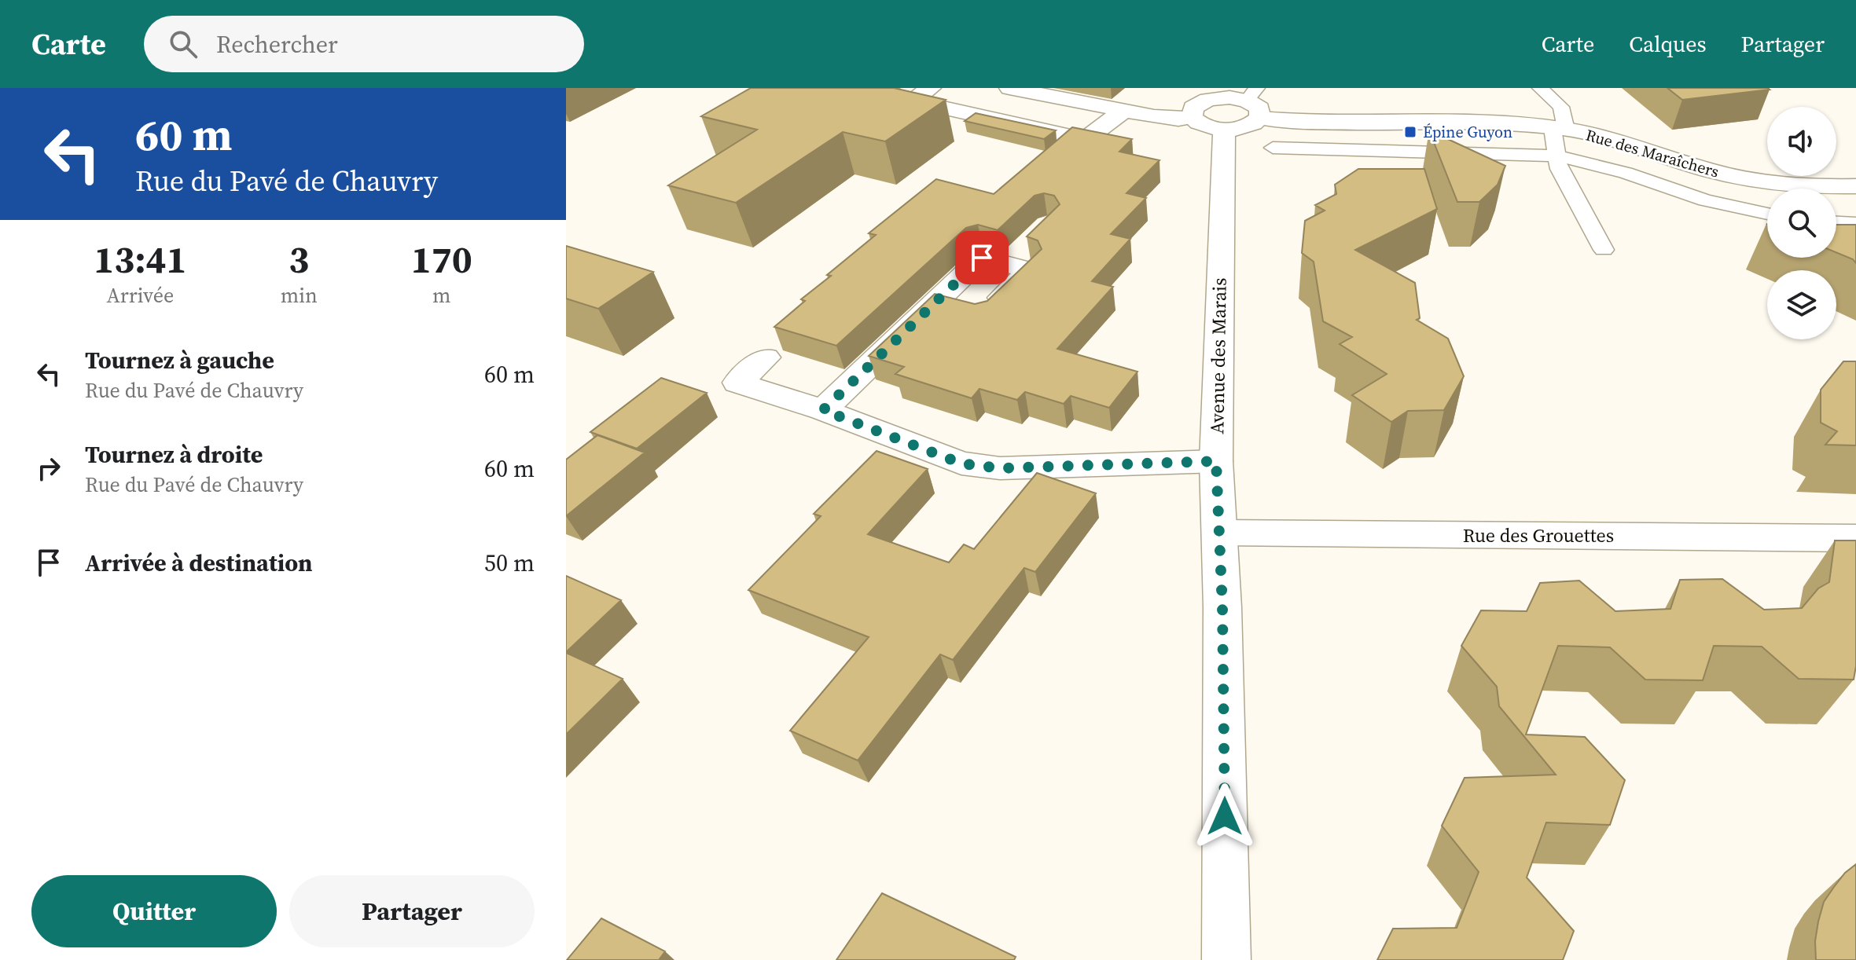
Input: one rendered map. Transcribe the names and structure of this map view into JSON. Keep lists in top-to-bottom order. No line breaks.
{"streets":{"street":["Rue des Maraîchers","Avenue des Marais","Rue des Grouettes"]},"crossings":[["Rue des Maraîchers","Avenue des Marais"],["Avenue des Marais","Rue des Grouettes"]],"places":{"transit":["Épine Guyon"]},"page":{"header":"Carte","search":"Rechercher","nav":["Carte","Calques","Partager"],"turn":["60 m","Rue du Pavé de Chauvry"],"eta":["13:41","Arrivée","3","min","170","m"],"list":[{"name":"Tournez à gauche","note":"Rue du Pavé de Chauvry","value":"60 m"},{"name":"Tournez à droite","note":"Rue du Pavé de Chauvry","value":"60 m"},{"name":"Arrivée à destination","value":"50 m"}],"buttons":["Quitter","Partager"]}}
